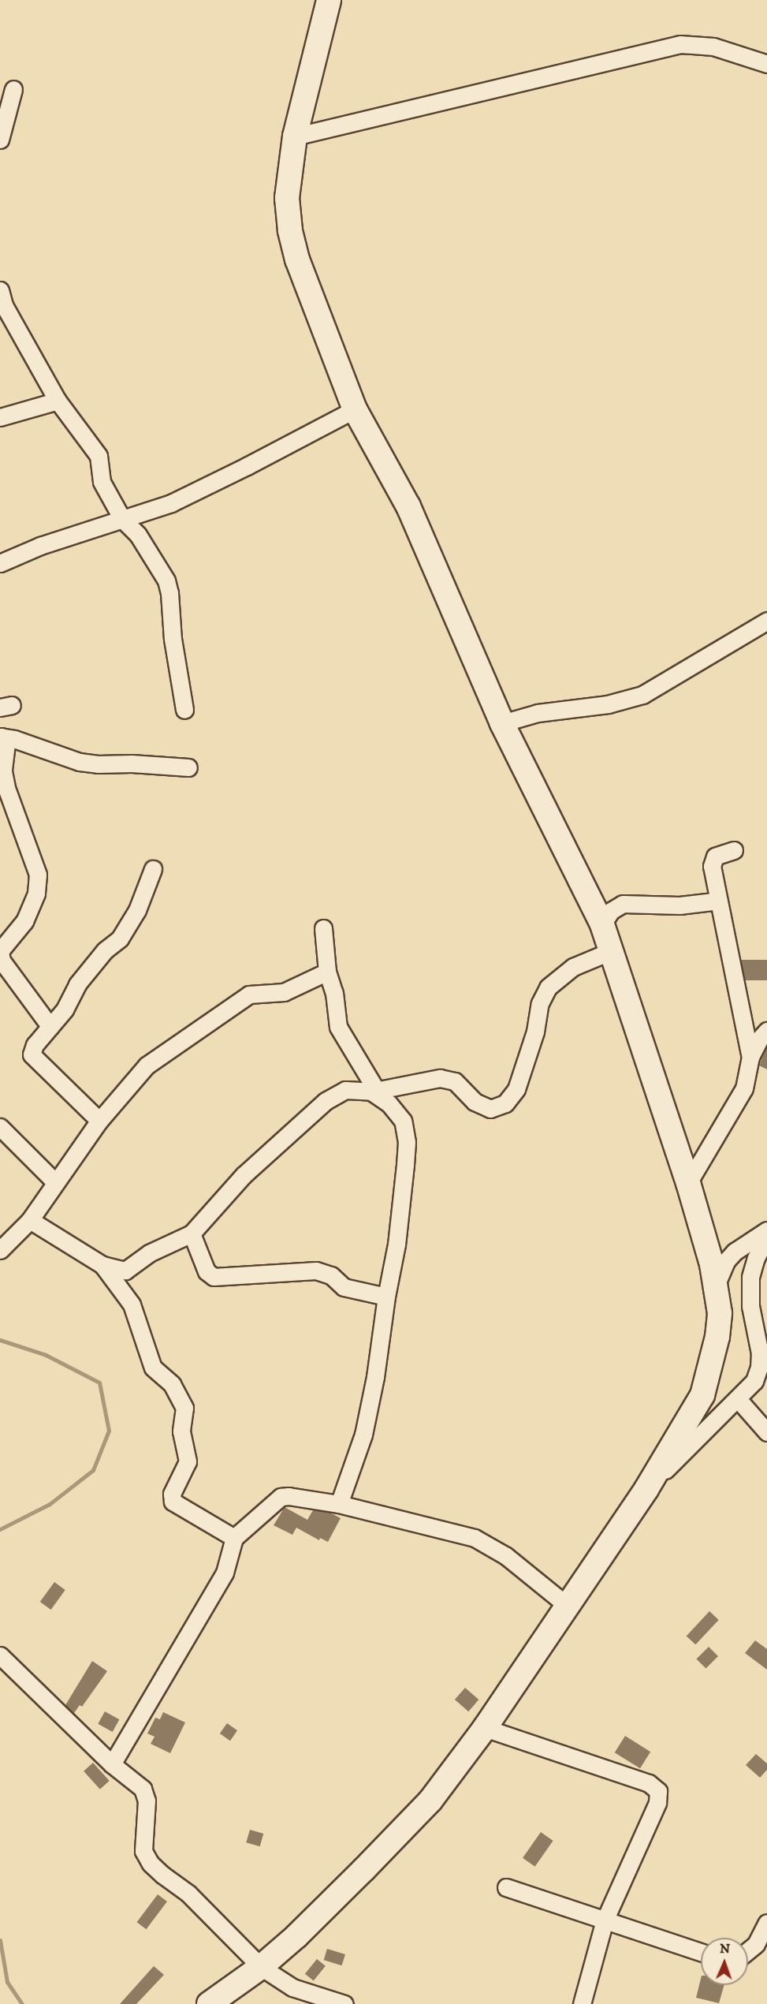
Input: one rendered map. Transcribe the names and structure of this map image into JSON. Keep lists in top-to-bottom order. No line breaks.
{"north":"top"}
